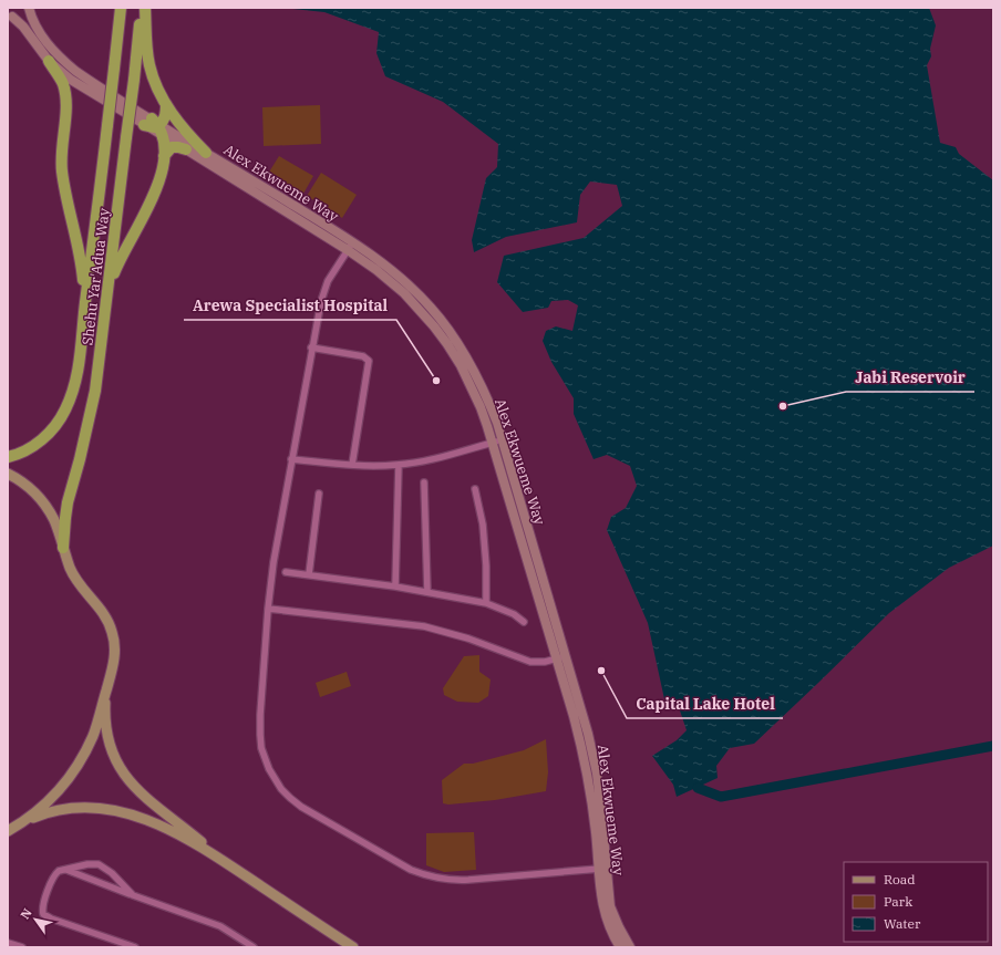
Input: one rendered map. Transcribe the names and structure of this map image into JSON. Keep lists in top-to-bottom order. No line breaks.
{"streets":{"highway":["Shehu Yar'Adua Way"],"street":["Alex Ekwueme Way"]},"places":["Arewa Specialist Hospital","Jabi Reservoir","Capital Lake Hotel"],"legend":["Road","Park","Water"],"north":"top left"}
